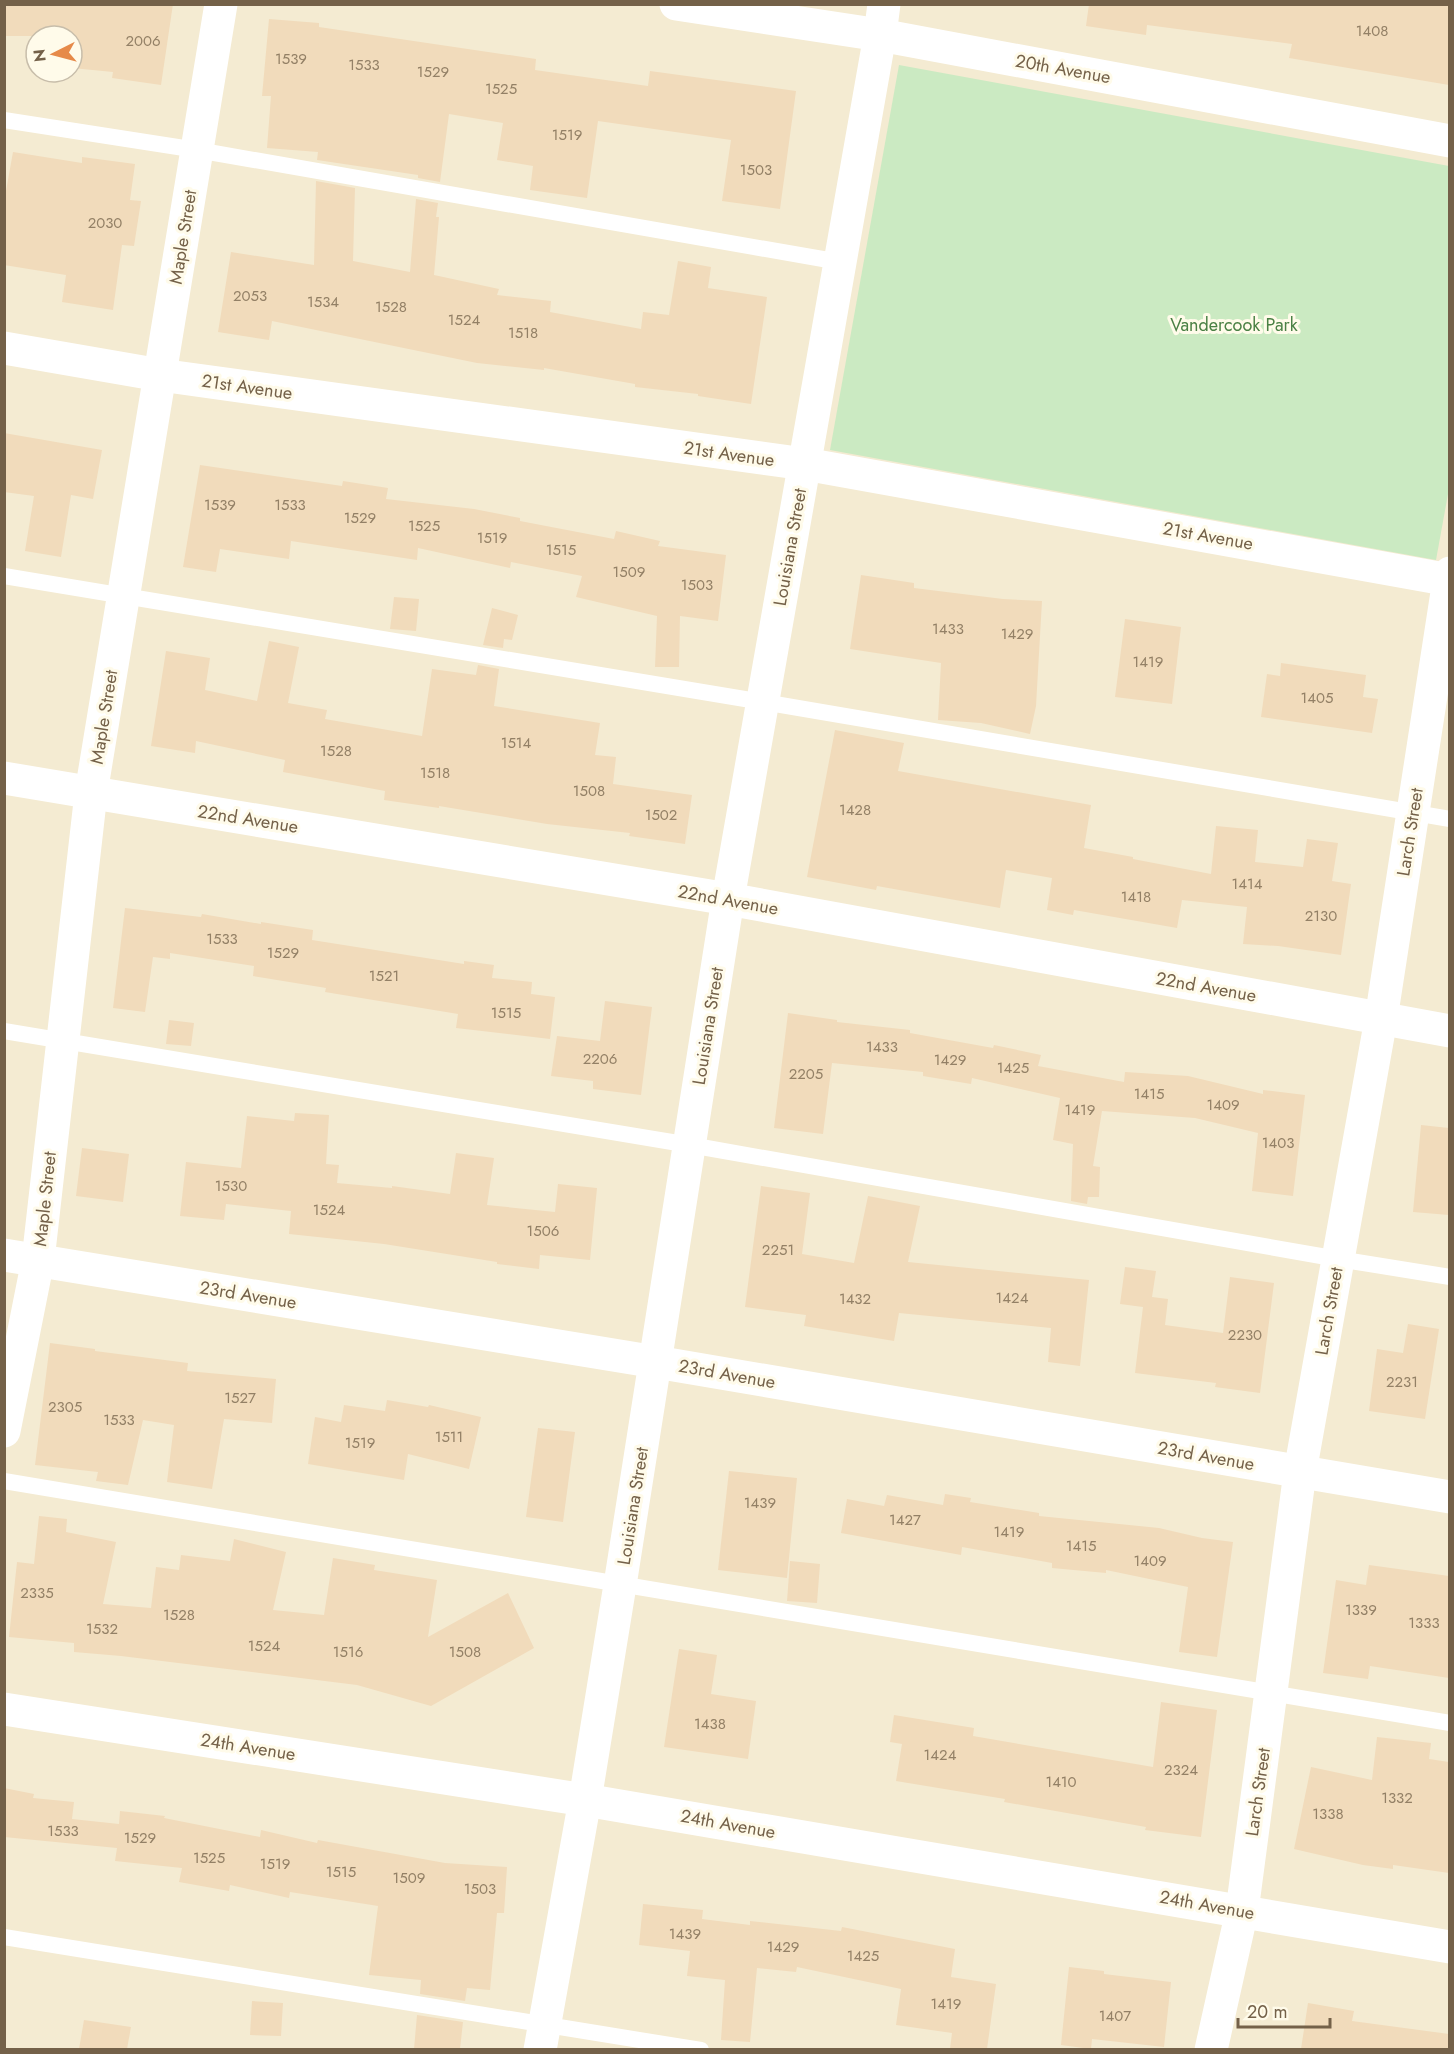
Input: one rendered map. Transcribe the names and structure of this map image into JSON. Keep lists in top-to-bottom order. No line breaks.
{"streets":{"street":["20th Avenue","Maple Street","21st Avenue","Louisiana Street","22nd Avenue","Larch Street","23rd Avenue","24th Avenue"]},"crossings":[["20th Avenue","Louisiana Street"],["Maple Street","21st Avenue"],["Maple Street","22nd Avenue"],["Maple Street","23rd Avenue"],["21st Avenue","Louisiana Street"],["21st Avenue","Larch Street"],["Louisiana Street","22nd Avenue"],["Louisiana Street","23rd Avenue"],["Louisiana Street","24th Avenue"],["22nd Avenue","Larch Street"],["Larch Street","23rd Avenue"],["Larch Street","24th Avenue"]],"parks":["Vandercook Park"],"house_numbers":["1408","2006","1539","1533","1529","1525","1519","1503","2030","2053","1534","1528","1524","1518","1539","1533","1529","1525","1519","1515","1509","1503","1433","1429","1419","1405","1514","1528","1518","1508","1428","1502","1414","1418","2130","1533","1529","1521","1515","1433","2206","1429","1425","2205","1415","1409","1419","1403","1530","1524","1506","2251","1424","1432","2230","2231","1527","2305","1533","1511","1519","1439","1427","1419","1415","1409","2335","1339","1528","1333","1532","1524","1516","1508","1438","1424","2324","1410","1332","1338","1533","1529","1525","1519","1515","1509","1503","1439","1429","1425","1419","1407"],"scale_bar":"20 m","north":"left"}
